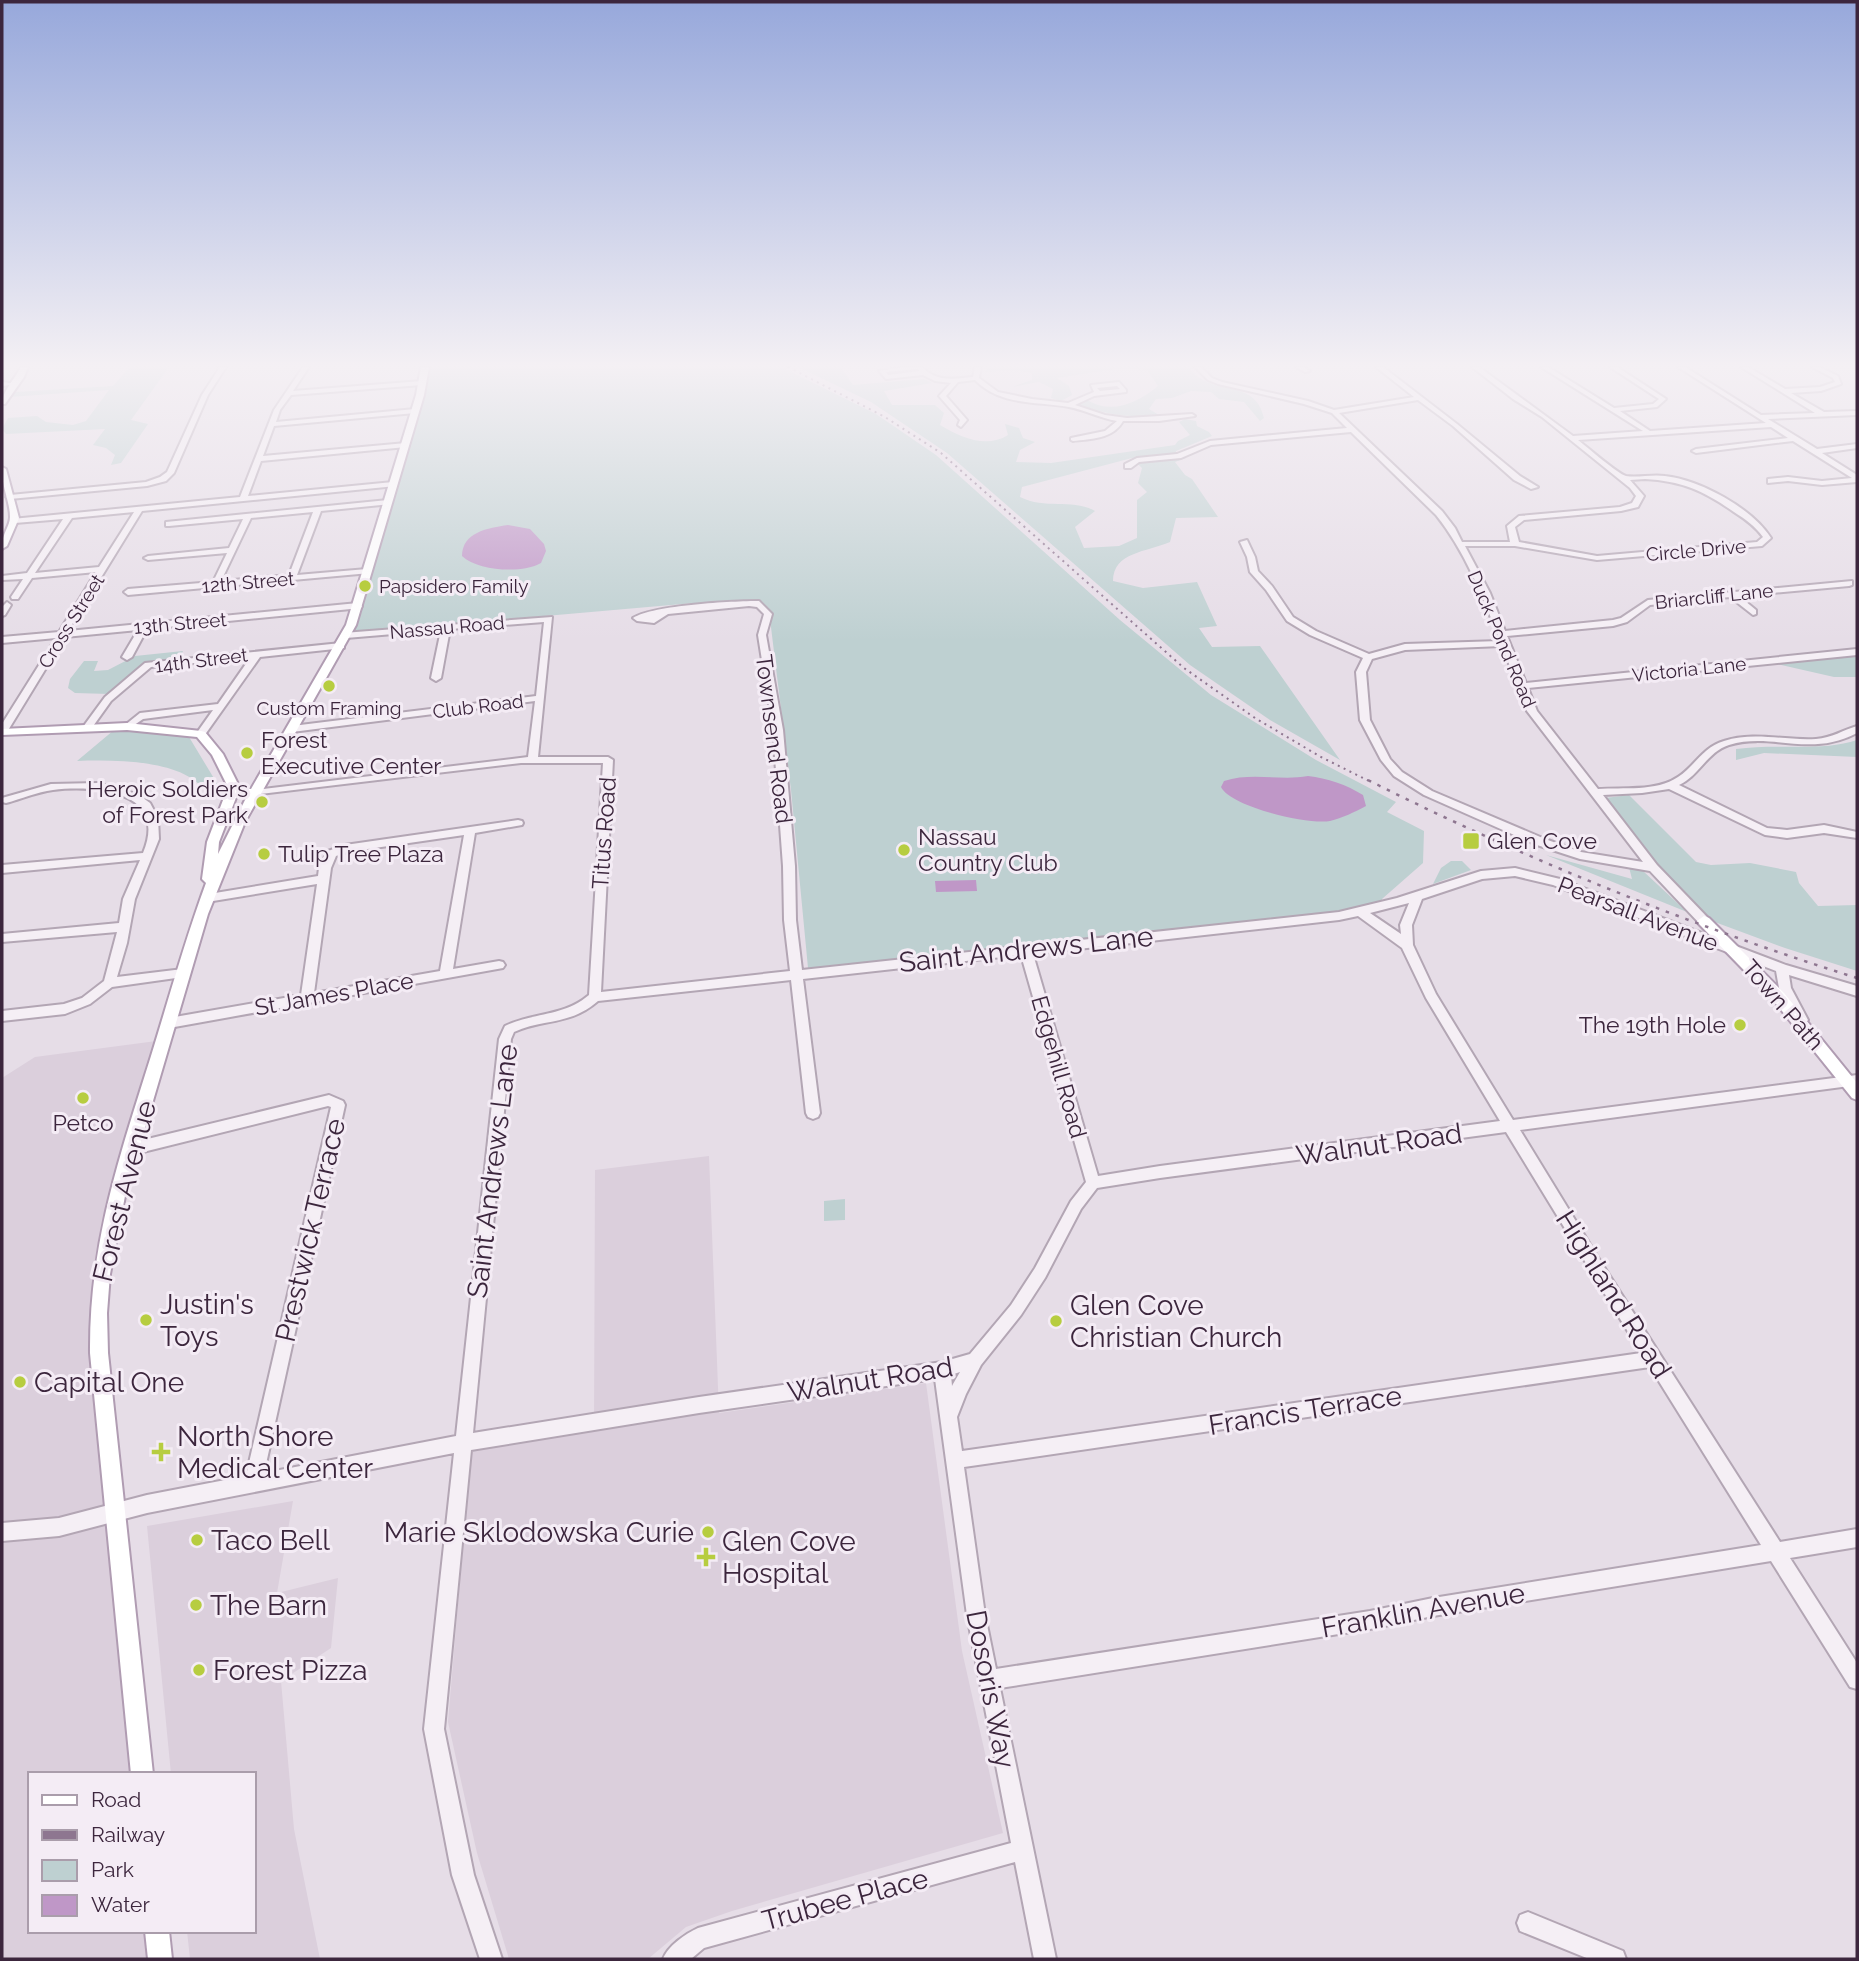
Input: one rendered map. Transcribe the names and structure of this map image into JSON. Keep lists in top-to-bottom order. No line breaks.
{"streets":{"main road":["Town Path","Forest Avenue"],"street":["Circle Drive","12th Street","Briarcliff Lane","Cross Street","13th Street","Nassau Road","Duck Pond Road","14th Street","Victoria Lane","Club Road","Townsend Road","Titus Road","Pearsall Avenue","Saint Andrews Lane","St James Place","Edgehill Road","Walnut Road","Prestwick Terrace","Highland Road","Francis Terrace","Franklin Avenue","Dosoris Way","Trubee Place"]},"crossings":[["Circle Drive","Duck Pond Road"],["12th Street","Forest Avenue"],["Briarcliff Lane","Duck Pond Road"],["Cross Street","13th Street"],["13th Street","Forest Avenue"],["Nassau Road","Club Road"],["Nassau Road","Forest Avenue"],["Duck Pond Road","Victoria Lane"],["Duck Pond Road","Town Path"],["14th Street","Forest Avenue"],["Club Road","Forest Avenue"],["Townsend Road","Saint Andrews Lane"],["Titus Road","Saint Andrews Lane"],["Pearsall Avenue","Saint Andrews Lane"],["Pearsall Avenue","Town Path"],["Saint Andrews Lane","Edgehill Road"],["Saint Andrews Lane","Walnut Road"],["St James Place","Forest Avenue"],["Town Path","Walnut Road"],["Edgehill Road","Walnut Road"],["Walnut Road","Forest Avenue"],["Walnut Road","Prestwick Terrace"],["Walnut Road","Highland Road"],["Walnut Road","Dosoris Way"],["Forest Avenue","Prestwick Terrace"],["Highland Road","Francis Terrace"],["Highland Road","Franklin Avenue"],["Francis Terrace","Dosoris Way"],["Franklin Avenue","Dosoris Way"],["Dosoris Way","Trubee Place"]],"places":{"other":["Papsidero Family","Custom Framing","Forest Executive Center","Heroic Soldiers of Forest Park","Nassau Country Club","Tulip Tree Plaza","The 19th Hole","Petco","Justin's Toys","Glen Cove Christian Church","Capital One","Marie Sklodowska Curie","Taco Bell","The Barn","Forest Pizza"],"transit":["Glen Cove"],"health":["North Shore Medical Center","Glen Cove Hospital"]},"legend":["Road","Railway","Park","Water"]}
